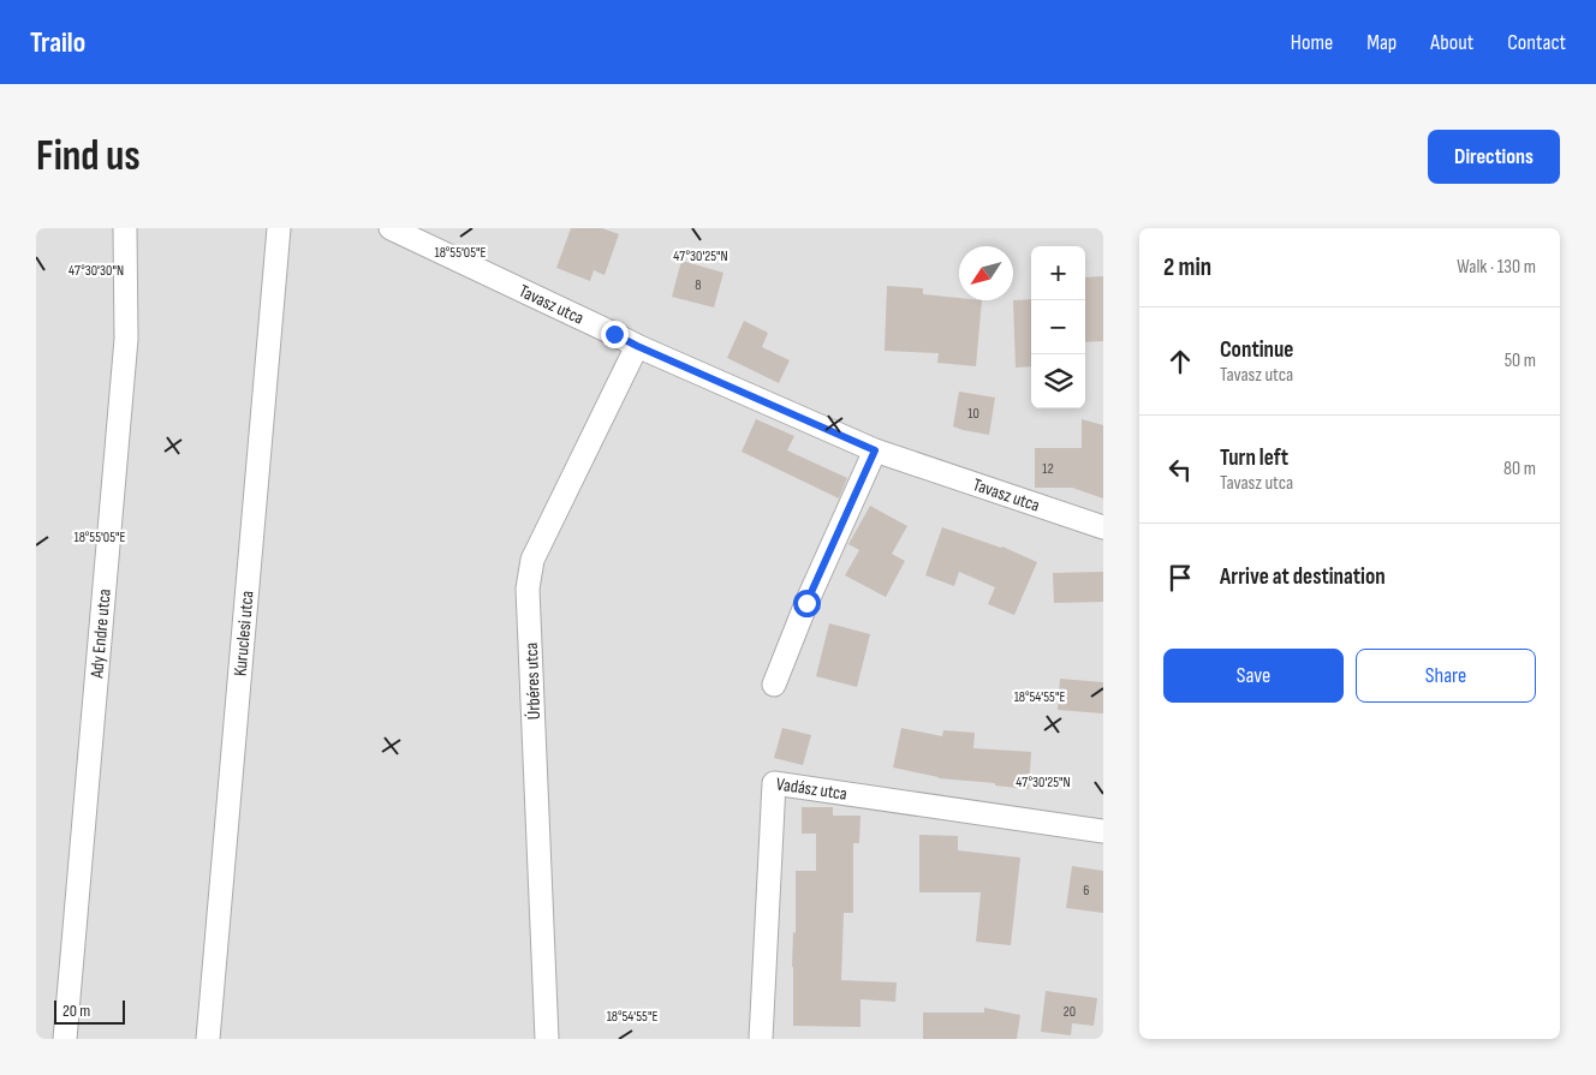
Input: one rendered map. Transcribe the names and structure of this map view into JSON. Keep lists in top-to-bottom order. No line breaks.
{"streets":{"street":["Tavasz utca","Ady Endre utca","Kuruclesi utca","Úrbéres utca","Vadász utca"]},"crossings":[["Tavasz utca","Úrbéres utca"]],"house_numbers":["8","10","12","6","20"],"scale_bar":"20 m","north":"bottom left","page":{"header":"Trailo","nav":["Home","Map","About","Contact"],"buttons":["Directions",["Save","Share"]],"title":"Find us","heading":["2 min","Walk · 130 m"],"map_buttons":["+","−"],"list":[["Continue","Tavasz utca","50 m"],["Turn left","Tavasz utca","80 m"],"Arrive at destination"],"scale":"20 m"},"coordinates":["18°55'05\"E","47°30'25\"N","47°30'30\"N","18°54'55\"E"]}
